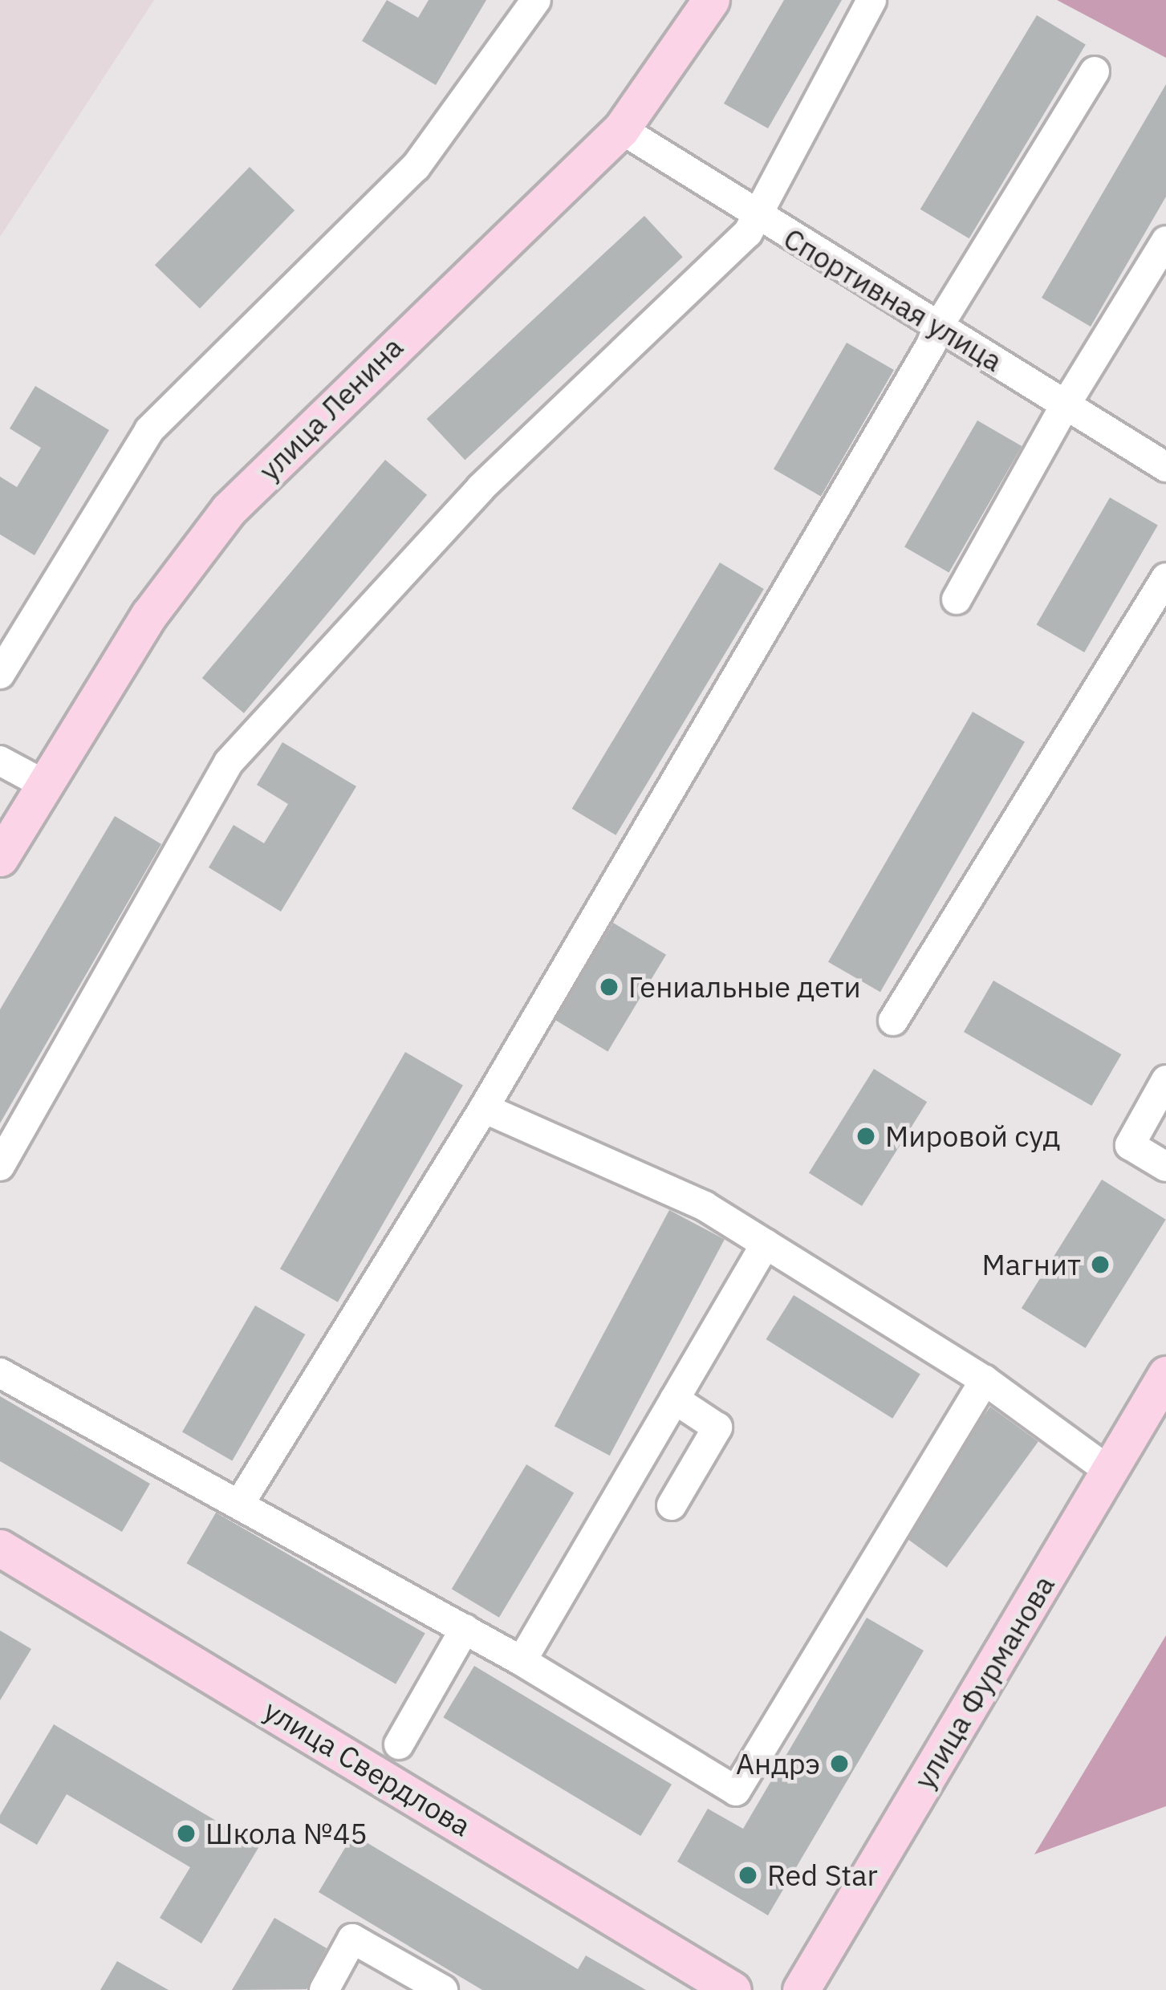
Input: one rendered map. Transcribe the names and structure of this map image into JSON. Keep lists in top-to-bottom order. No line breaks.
{"streets":{"main road":["улица Ленина","улица Фурманова","улица Свердлова"],"street":["Спортивная улица"]},"crossings":[["Спортивная улица","улица Ленина"]],"places":["Гениальные дети","Мировой суд","Магнит","Андрэ","Школа №45","Red Star"]}
